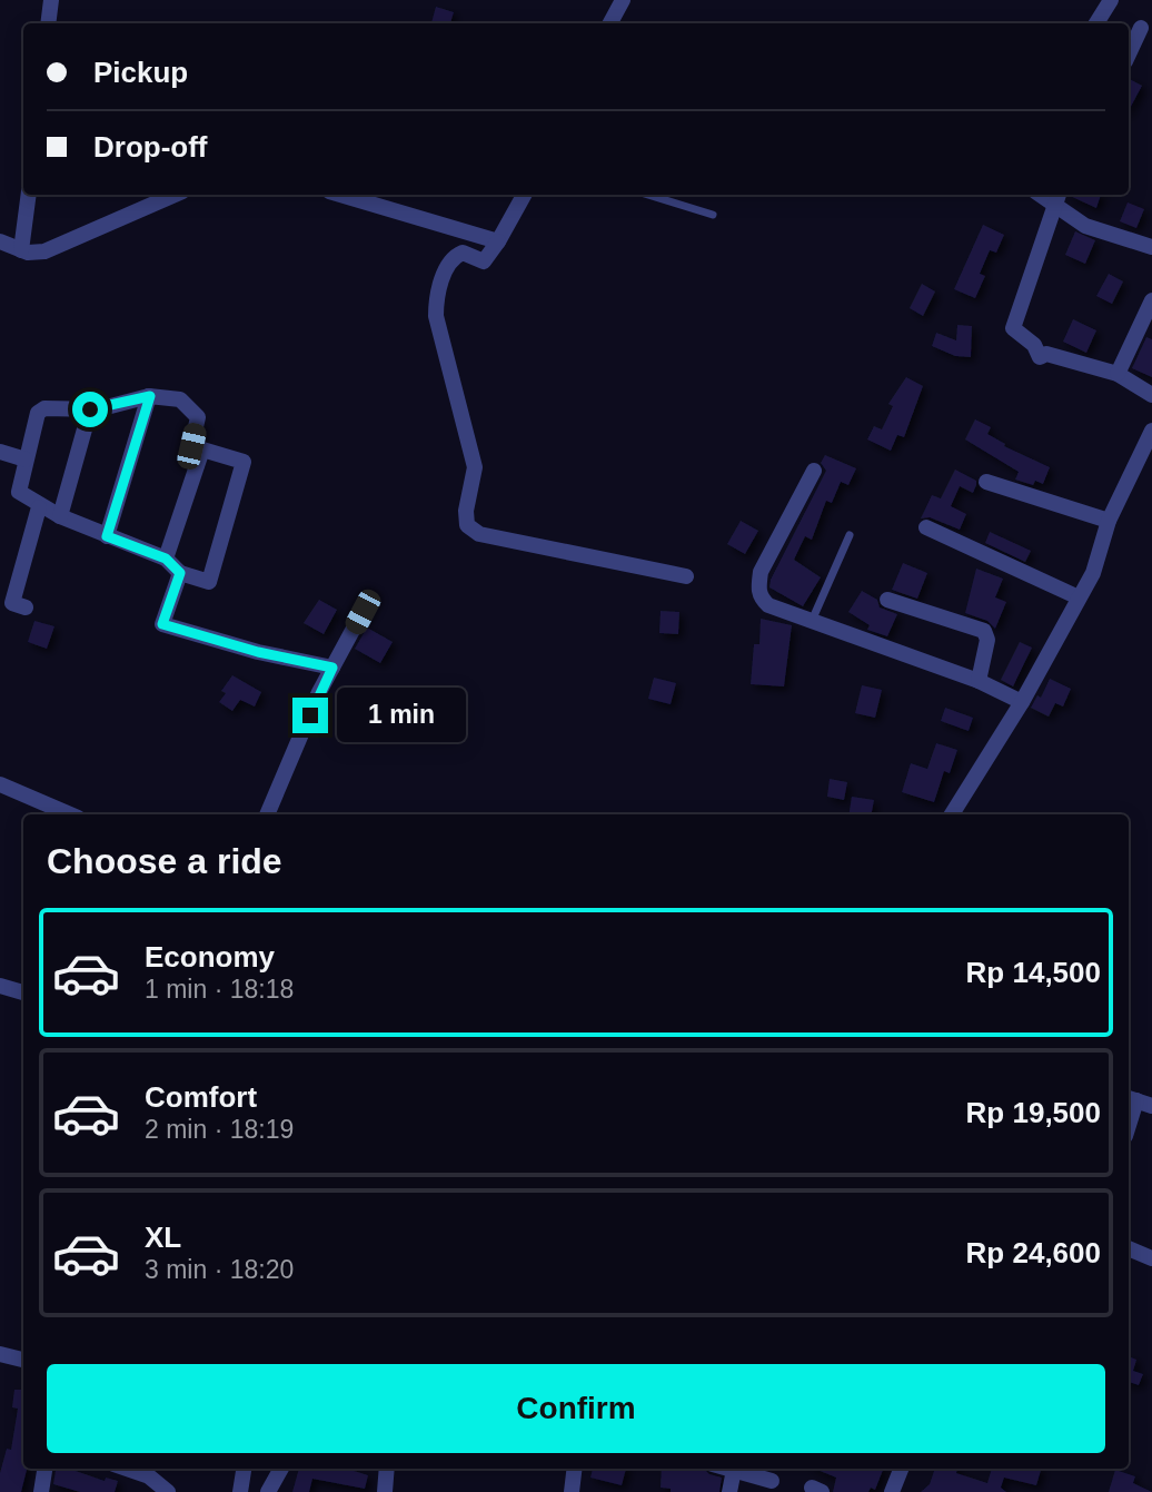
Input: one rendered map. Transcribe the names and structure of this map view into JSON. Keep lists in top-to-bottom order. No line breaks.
{"page":{"banner":["Pickup","Drop-off"],"bubble":"1 min","heading":"Choose a ride","list":[{"name":"Economy","note":"1 min · 18:18","value":"Rp 14,500"},{"name":"Comfort","note":"2 min · 18:19","value":"Rp 19,500"},{"name":"XL","note":"3 min · 18:20","value":"Rp 24,600"}],"buttons":"Confirm"}}
